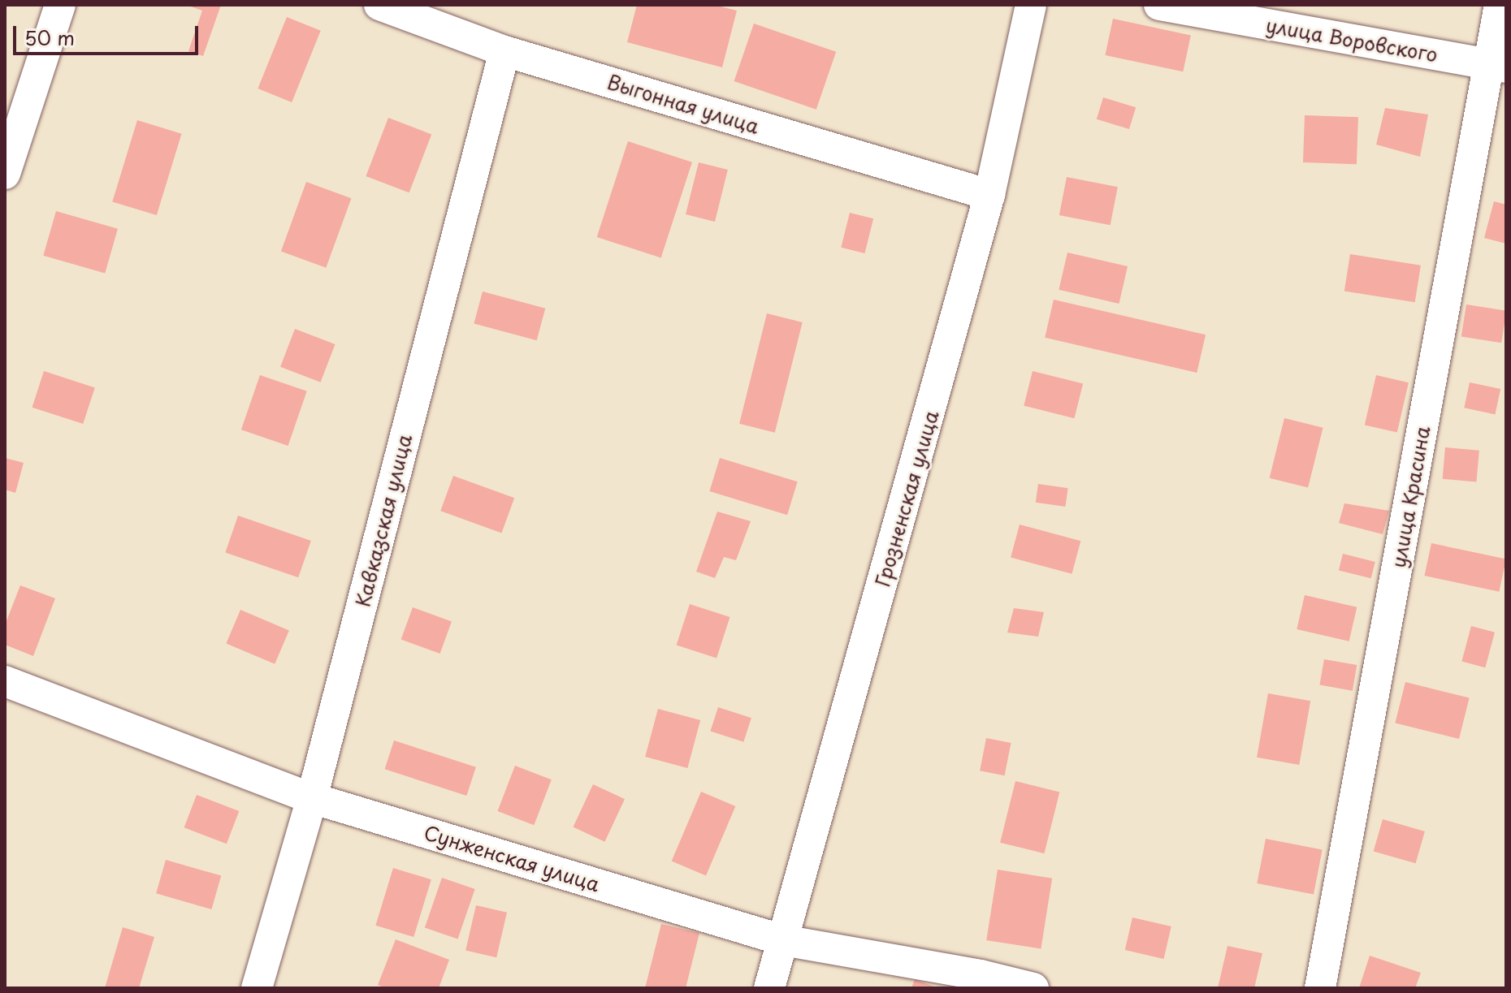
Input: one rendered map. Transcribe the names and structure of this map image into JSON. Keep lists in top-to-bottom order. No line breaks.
{"streets":{"street":["улица Воровского","Выгонная улица","улица Красина","Грозненская улица","Кавказская улица","Сунженская улица"]},"crossings":[["улица Воровского","улица Красина"],["Выгонная улица","Грозненская улица"],["Выгонная улица","Кавказская улица"],["Грозненская улица","Сунженская улица"],["Кавказская улица","Сунженская улица"]],"scale_bar":"50 m"}
